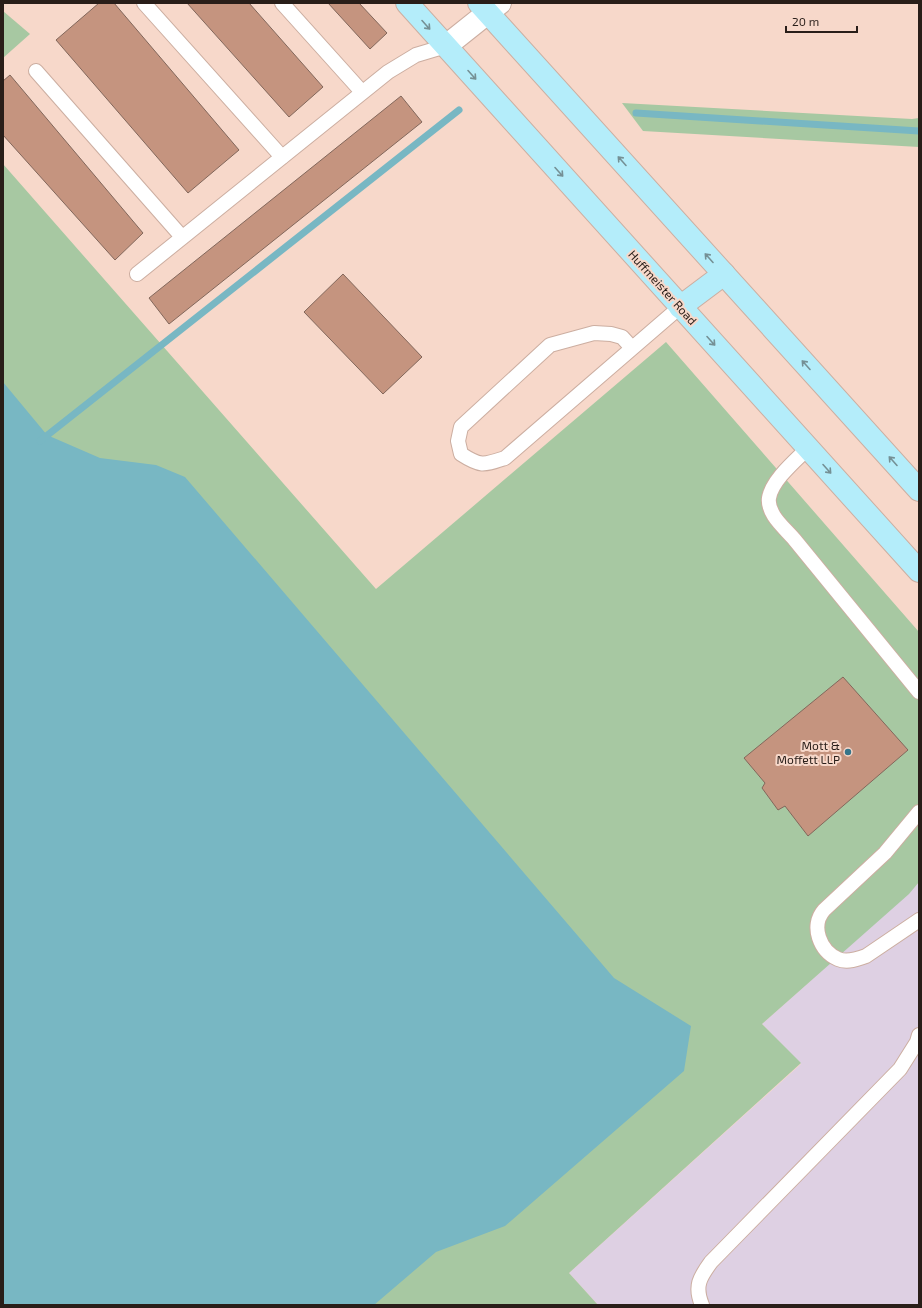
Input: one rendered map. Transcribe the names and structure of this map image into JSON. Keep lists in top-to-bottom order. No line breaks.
{"streets":{"main road":["Huffmeister Road"]},"places":["Mott & Moffett LLP"],"scale_bar":"20 m"}
